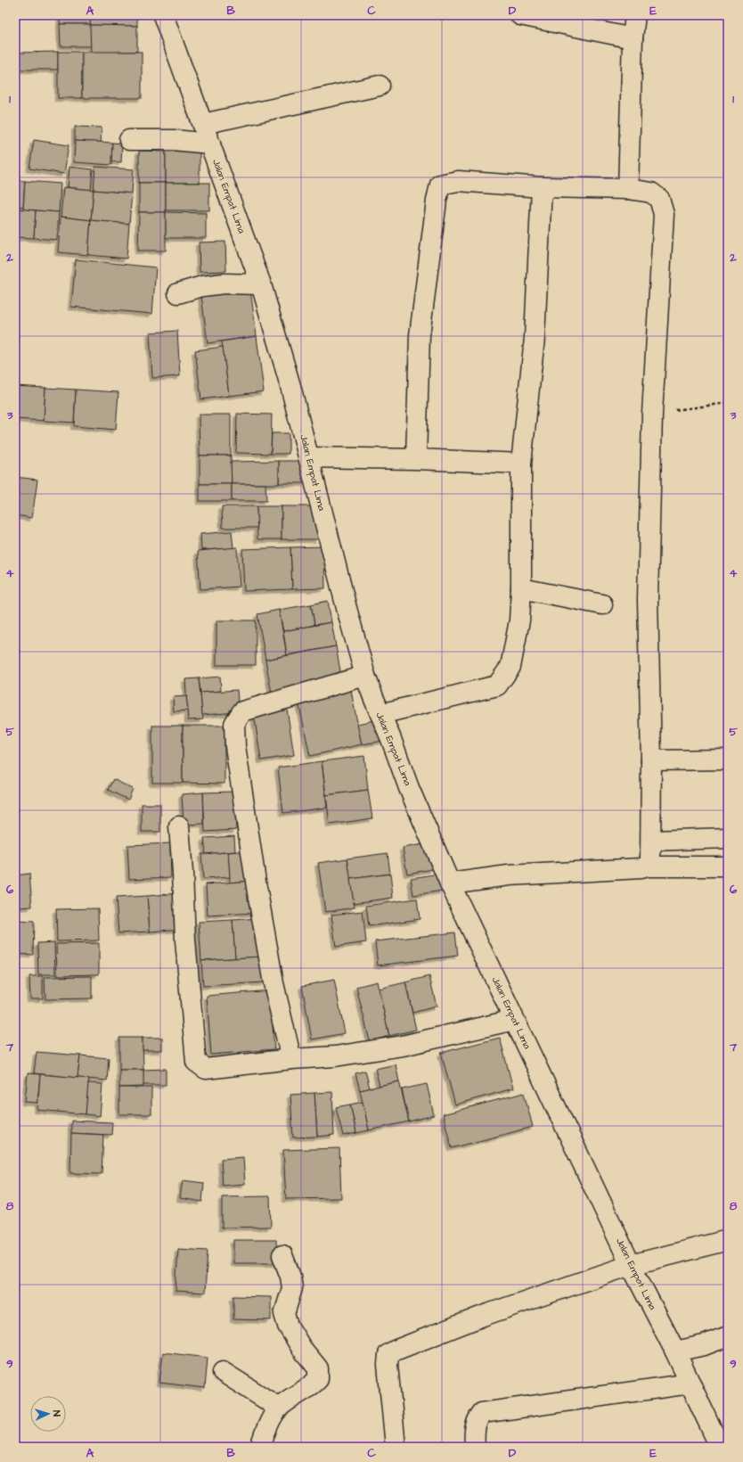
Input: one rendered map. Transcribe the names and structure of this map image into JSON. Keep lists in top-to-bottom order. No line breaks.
{"streets":{"street":["Jalan Empat Lima"]},"north":"right","grid":{"columns":["A","B","C","D","E"],"rows":["1","2","3","4","5","6","7","8","9"]}}
